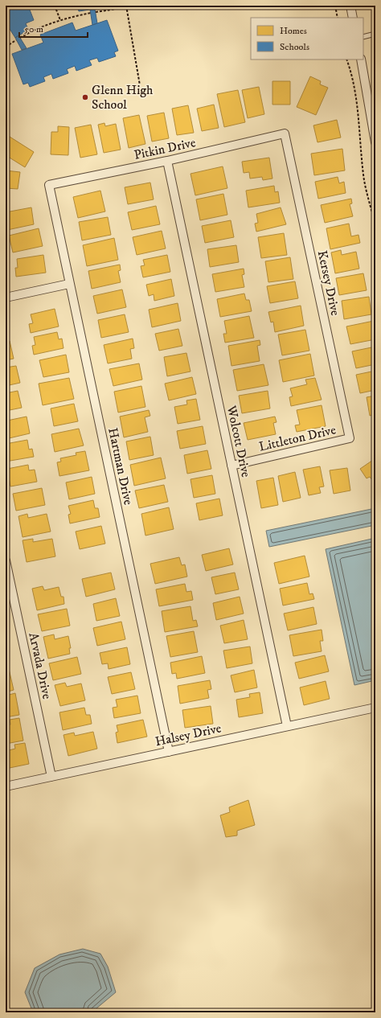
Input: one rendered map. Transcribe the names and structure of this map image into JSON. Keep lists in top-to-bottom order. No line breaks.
{"streets":{"street":["Pitkin Drive","Kersey Drive","Littleton Drive","Wolcott Drive","Hartman Drive","Arvada Drive","Halsey Drive"]},"crossings":[["Pitkin Drive","Kersey Drive"],["Pitkin Drive","Wolcott Drive"],["Pitkin Drive","Hartman Drive"],["Kersey Drive","Littleton Drive"],["Littleton Drive","Wolcott Drive"],["Wolcott Drive","Halsey Drive"],["Hartman Drive","Halsey Drive"],["Arvada Drive","Halsey Drive"]],"places":["Glenn High School"],"legend":["Homes","Schools"],"scale_bar":"50 m"}
